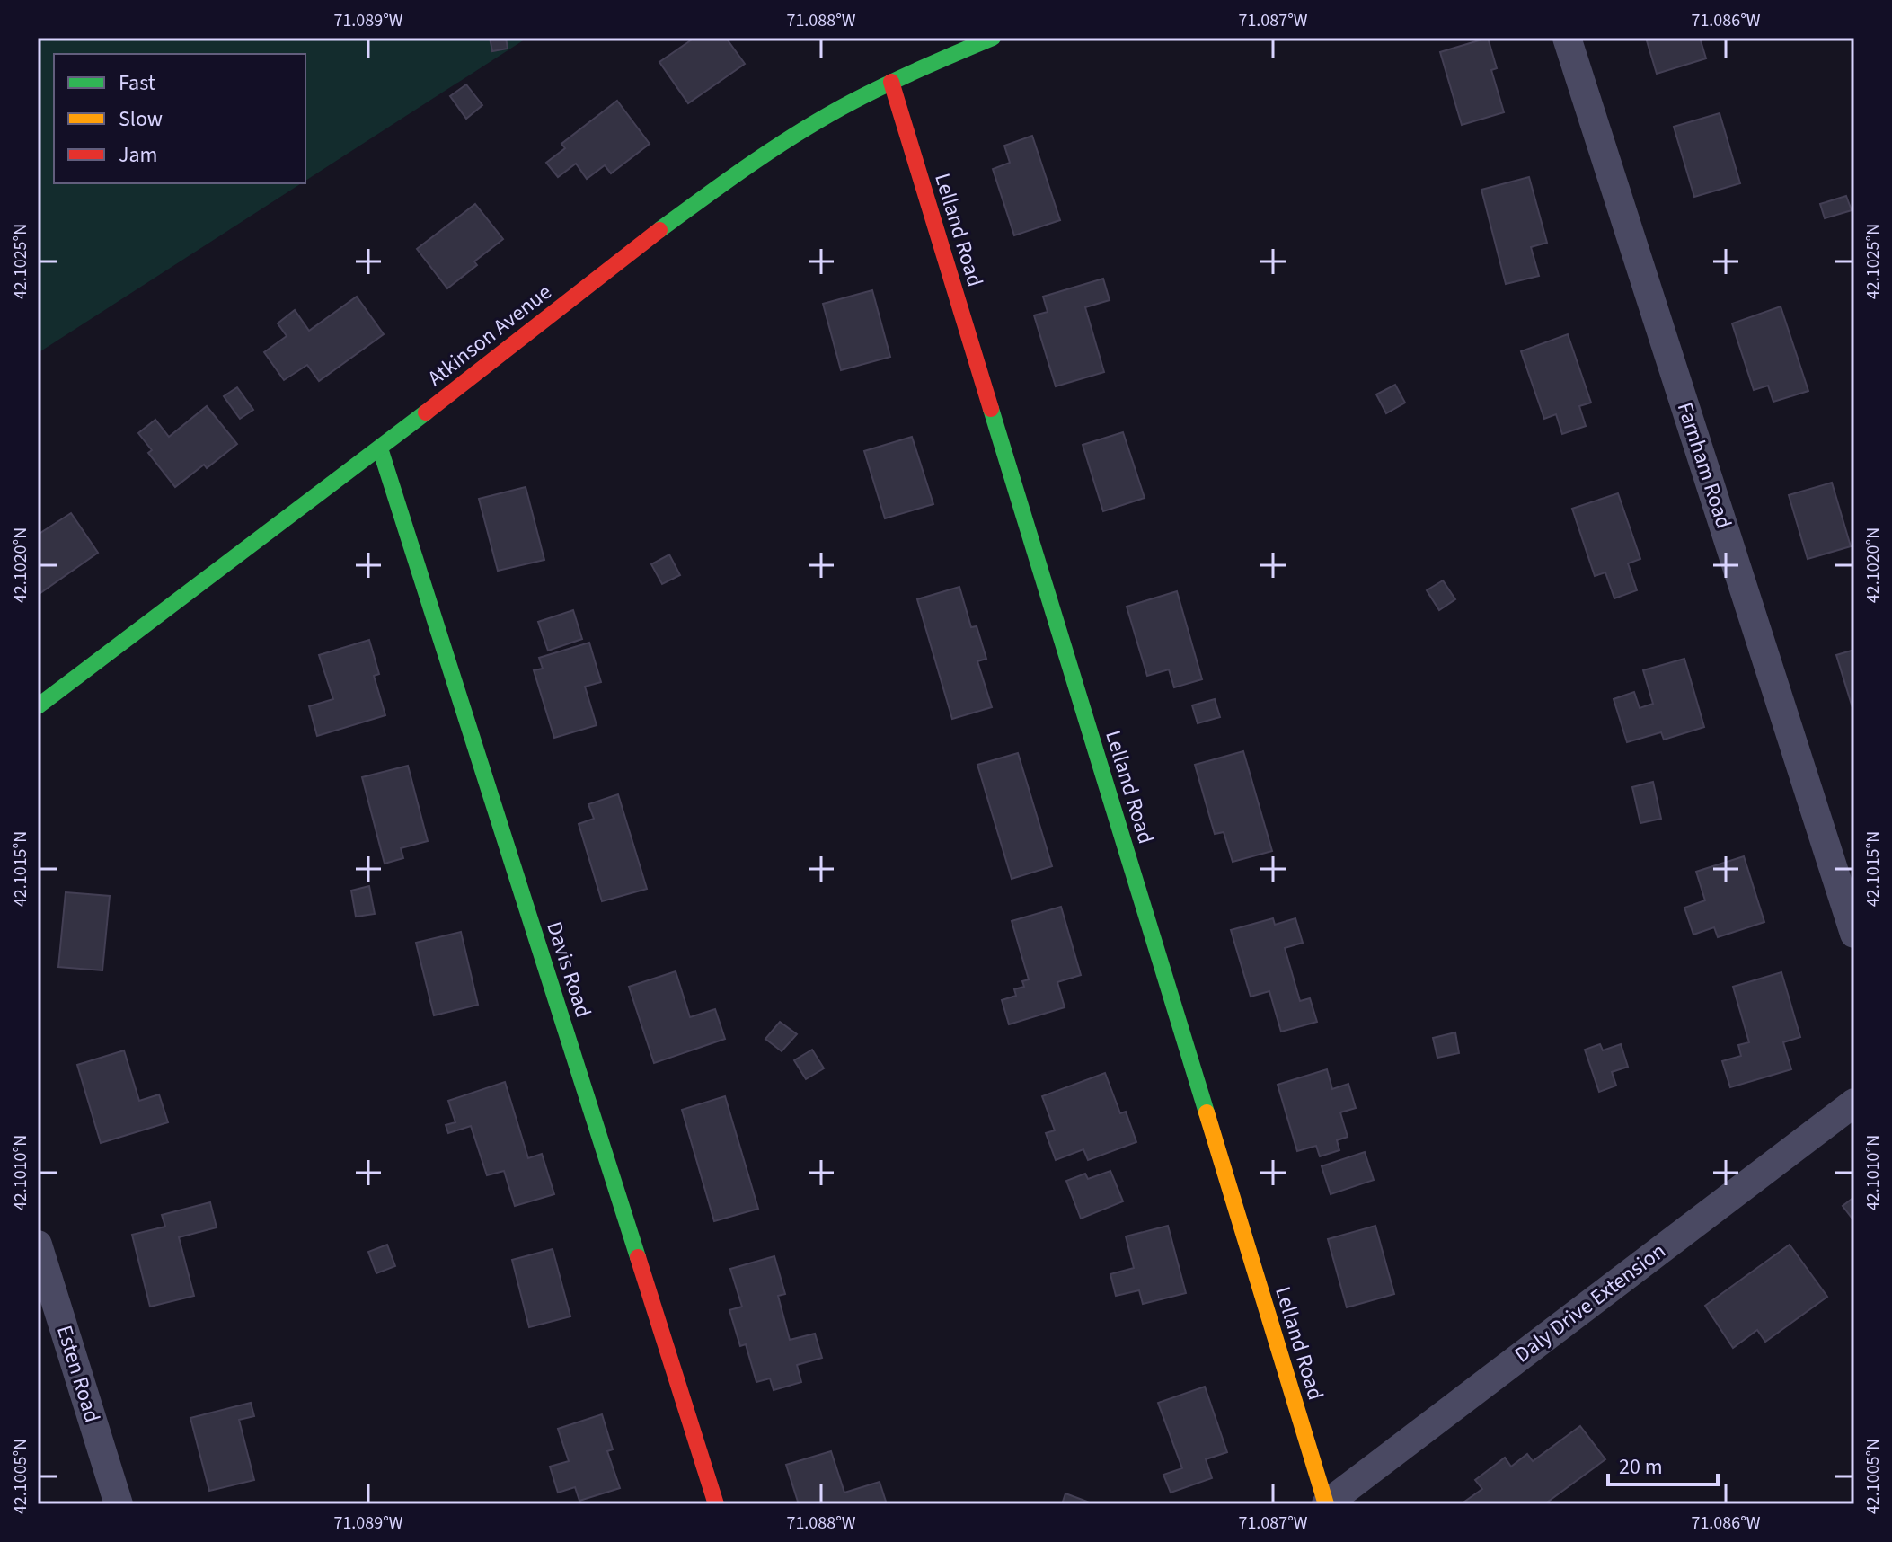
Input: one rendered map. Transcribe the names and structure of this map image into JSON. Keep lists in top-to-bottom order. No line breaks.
{"streets":{"street":["Lelland Road","Atkinson Avenue","Farnham Road","Davis Road","Daly Drive Extension","Esten Road"]},"crossings":[["Lelland Road","Atkinson Avenue"],["Lelland Road","Daly Drive Extension"],["Atkinson Avenue","Davis Road"]],"legend":["Fast","Slow","Jam"],"scale_bar":"20 m","coordinates":["71.089°W","71.088°W","71.087°W","71.086°W","42.1025°N","42.1020°N","42.1015°N","42.1010°N","42.1005°N"]}
